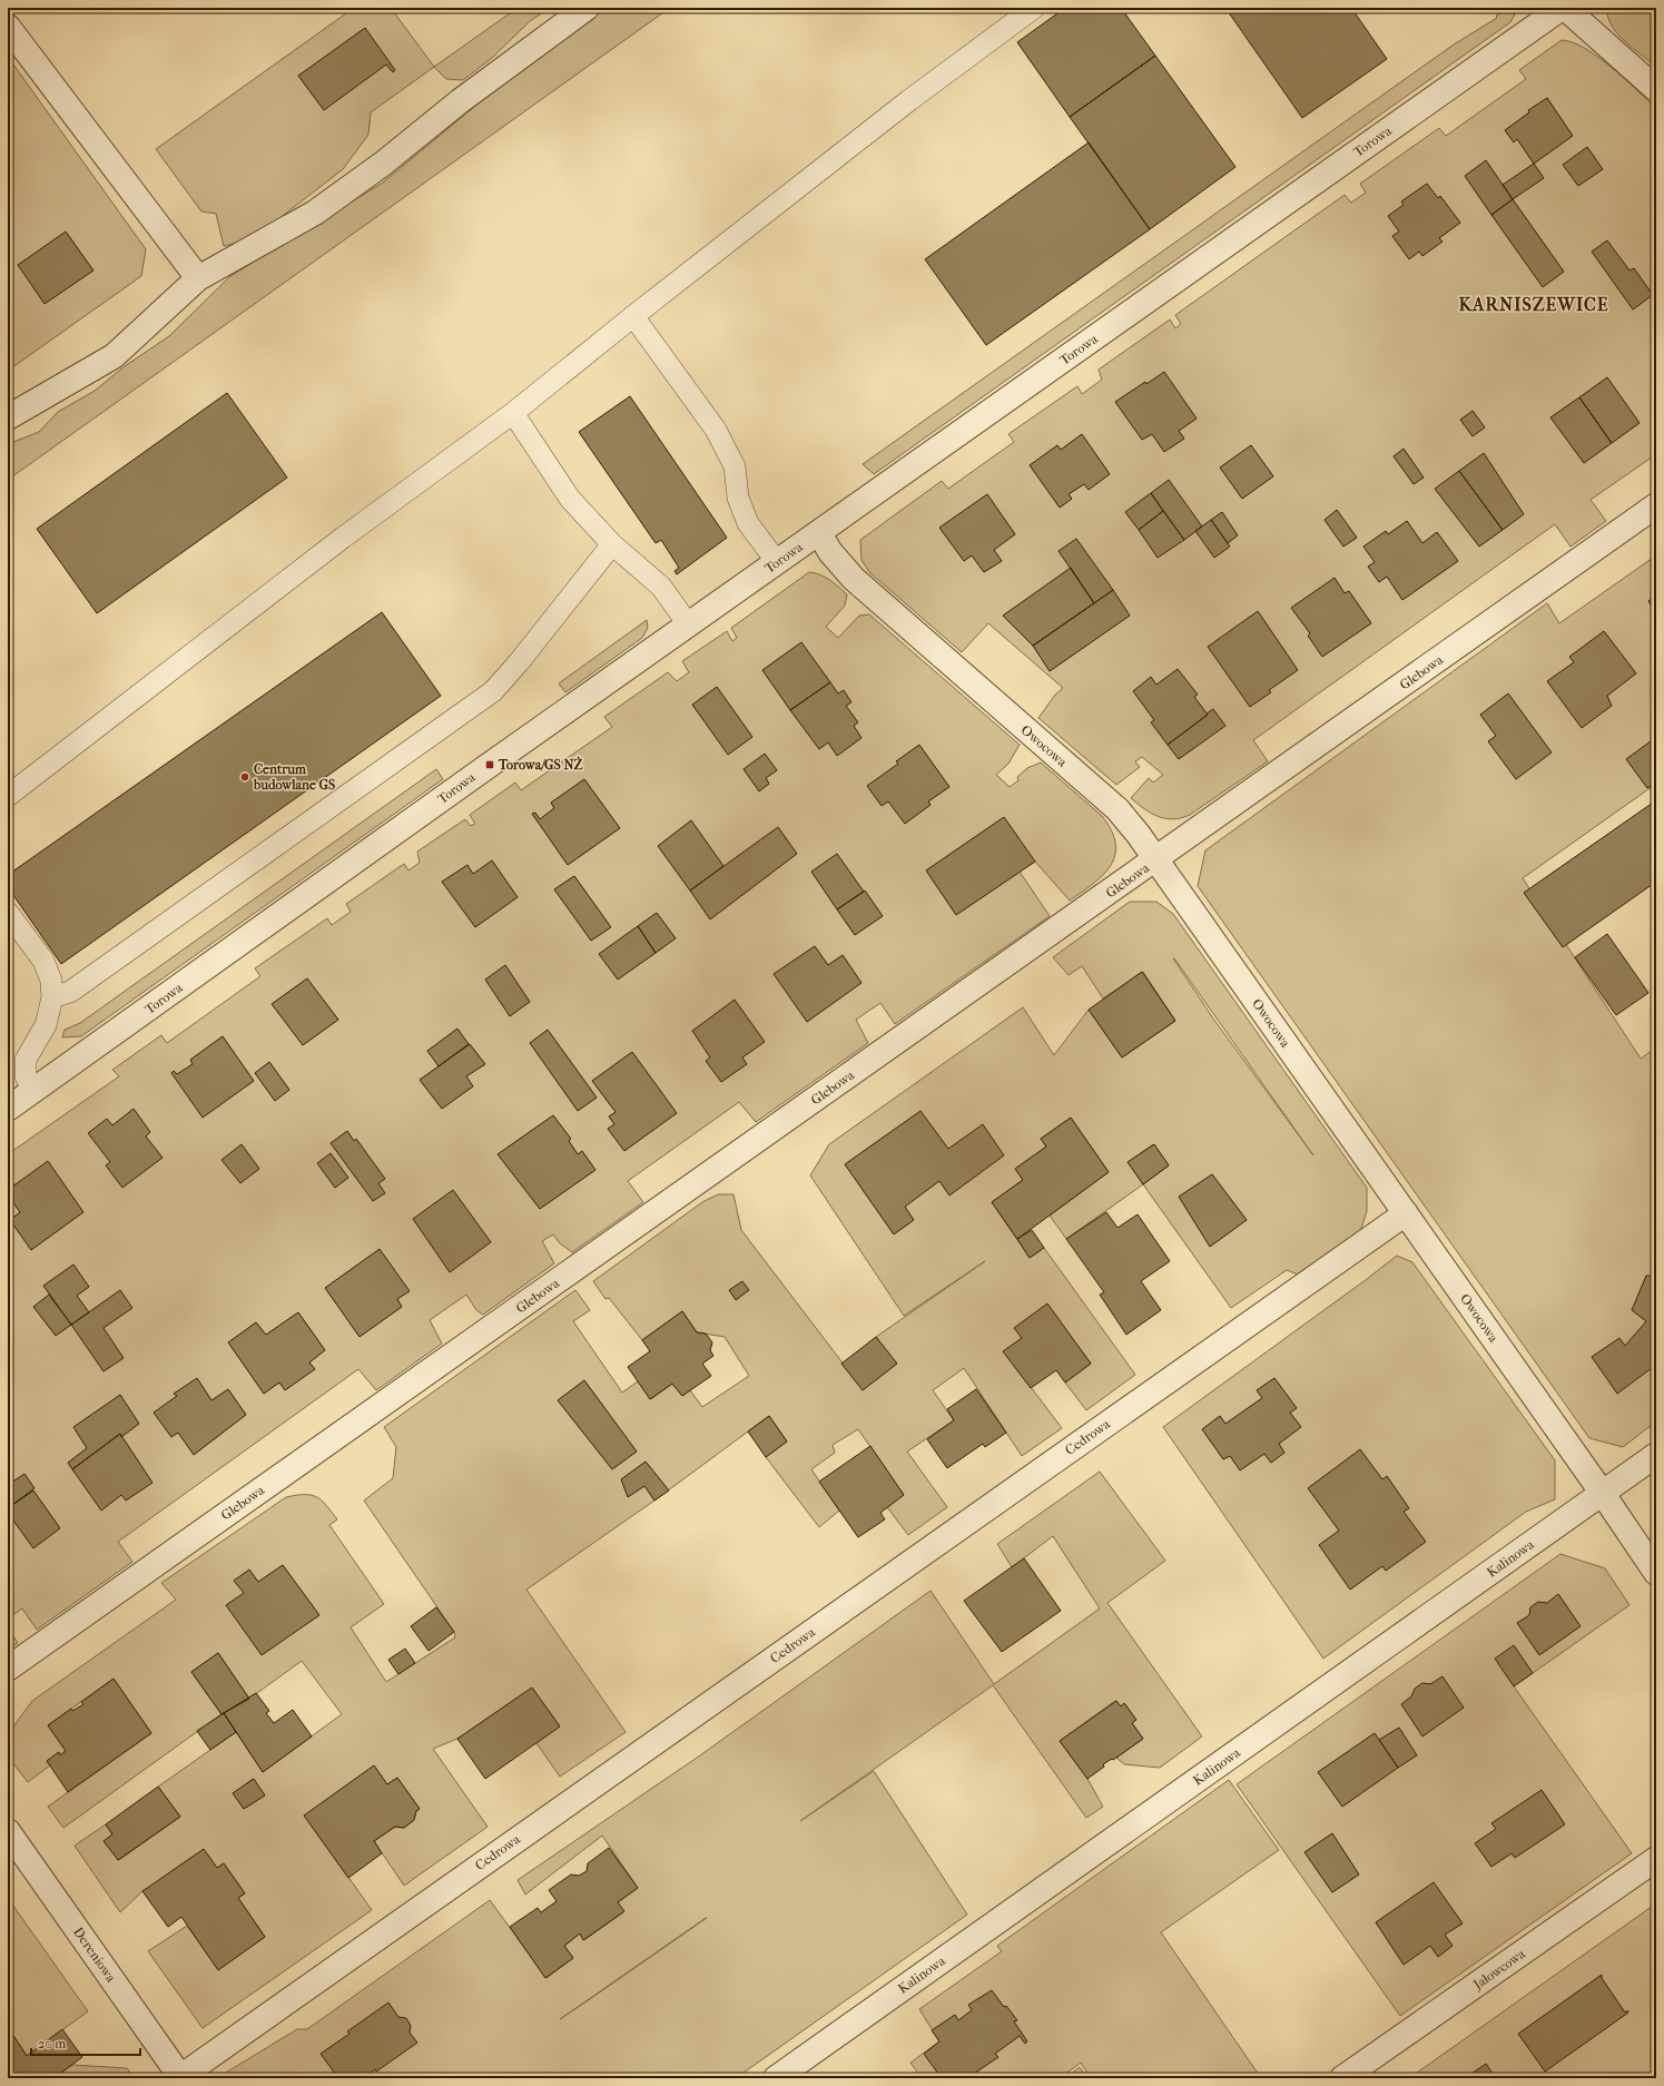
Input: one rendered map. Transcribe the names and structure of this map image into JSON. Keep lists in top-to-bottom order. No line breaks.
{"streets":{"street":["Torowa","Glebowa","Owocowa","Cedrowa","Kalinowa","Dereniowa","Jałowcowa"]},"crossings":[["Torowa","Owocowa"],["Glebowa","Owocowa"],["Owocowa","Cedrowa"],["Owocowa","Kalinowa"],["Cedrowa","Dereniowa"]],"districts":["KARNISZEWICE"],"places":{"transit":["Torowa/GS NŻ"],"other":["Centrum budowlane GS"]},"scale_bar":"20 m"}
